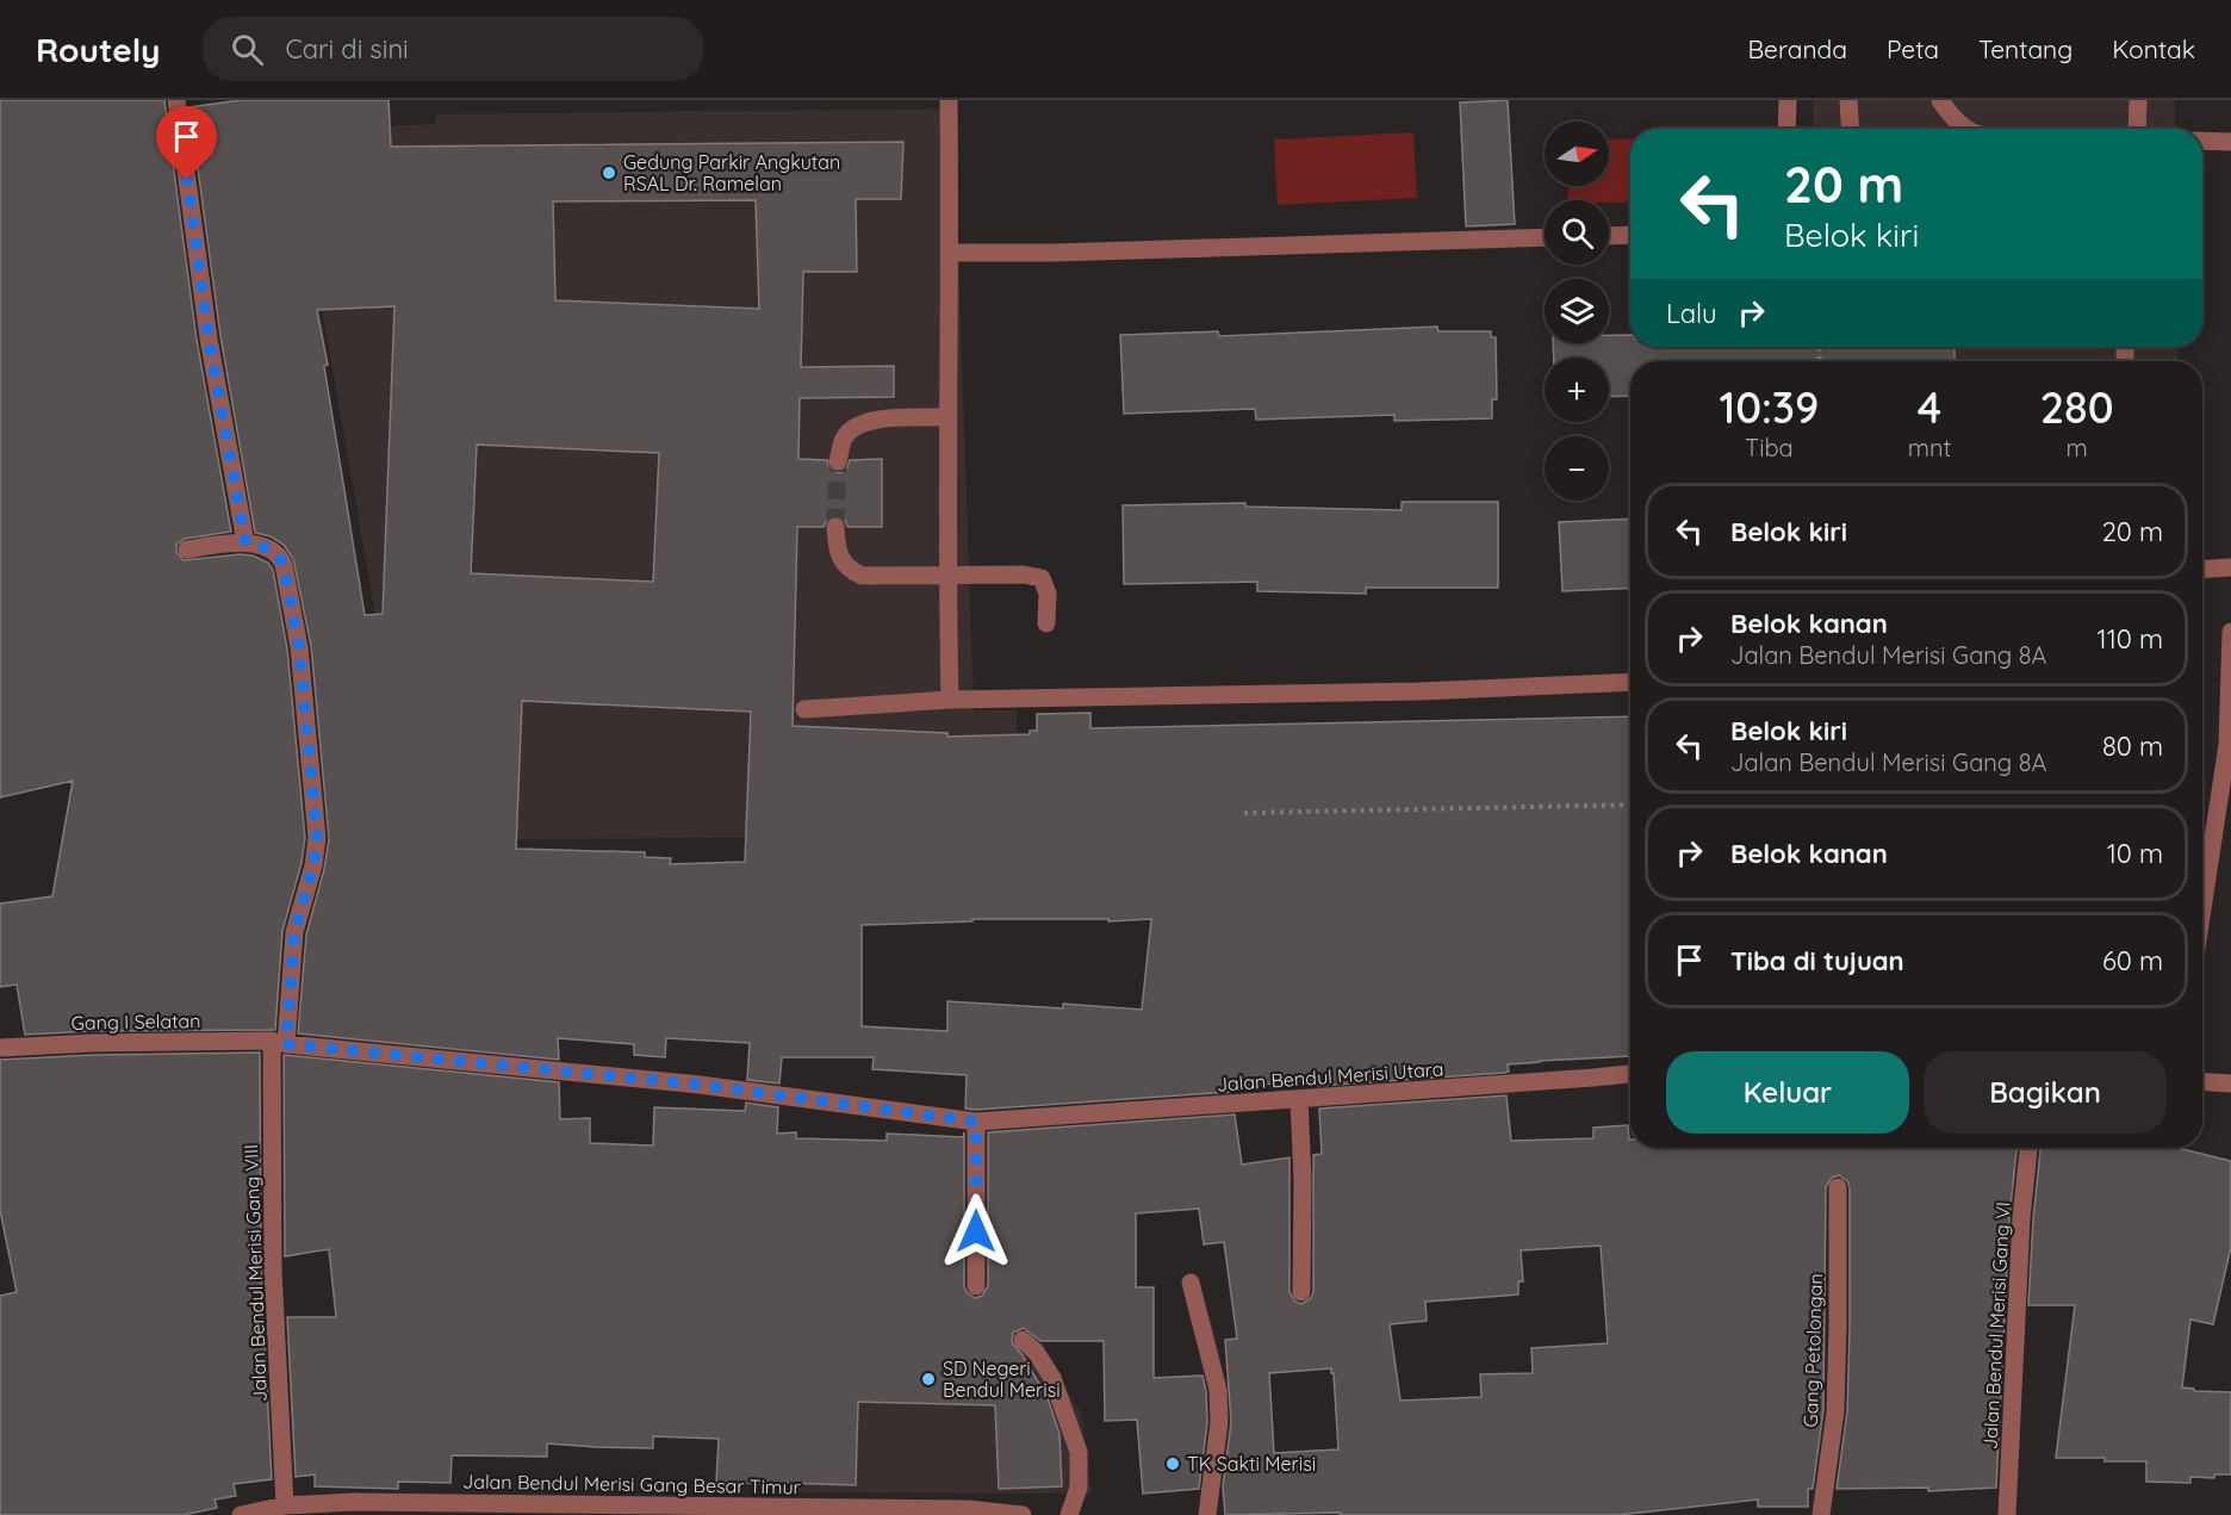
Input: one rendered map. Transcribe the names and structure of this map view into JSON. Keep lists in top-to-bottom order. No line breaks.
{"streets":{"street":["Gang I Selatan","Jalan Bendul Merisi Utara","Jalan Bendul Merisi Gang VIII","Jalan Bendul Merisi Gang VI","Gang Petolongan","Jalan Bendul Merisi Gang Besar Timur"]},"crossings":[["Gang I Selatan","Jalan Bendul Merisi Utara"],["Gang I Selatan","Jalan Bendul Merisi Gang VIII"],["Jalan Bendul Merisi Gang VIII","Jalan Bendul Merisi Gang Besar Timur"]],"places":["Gedung Parkir Angkutan RSAL Dr. Ramelan","SD Negeri Bendul Merisi","TK Sakti Merisi"],"north":"right","page":{"header":"Routely","search":"Cari di sini","nav":["Beranda","Peta","Tentang","Kontak"],"map_buttons":["+","−"],"turn":["20 m","Belok kiri"],"then":"Lalu","eta":["10:39","Tiba","4","mnt","280","m"],"list":[{"name":"Belok kiri","value":"20 m"},{"name":"Belok kanan","note":"Jalan Bendul Merisi Gang 8A","value":"110 m"},{"name":"Belok kiri","note":"Jalan Bendul Merisi Gang 8A","value":"80 m"},{"name":"Belok kanan","value":"10 m"},{"name":"Tiba di tujuan","value":"60 m"}],"buttons":["Keluar","Bagikan"]}}
